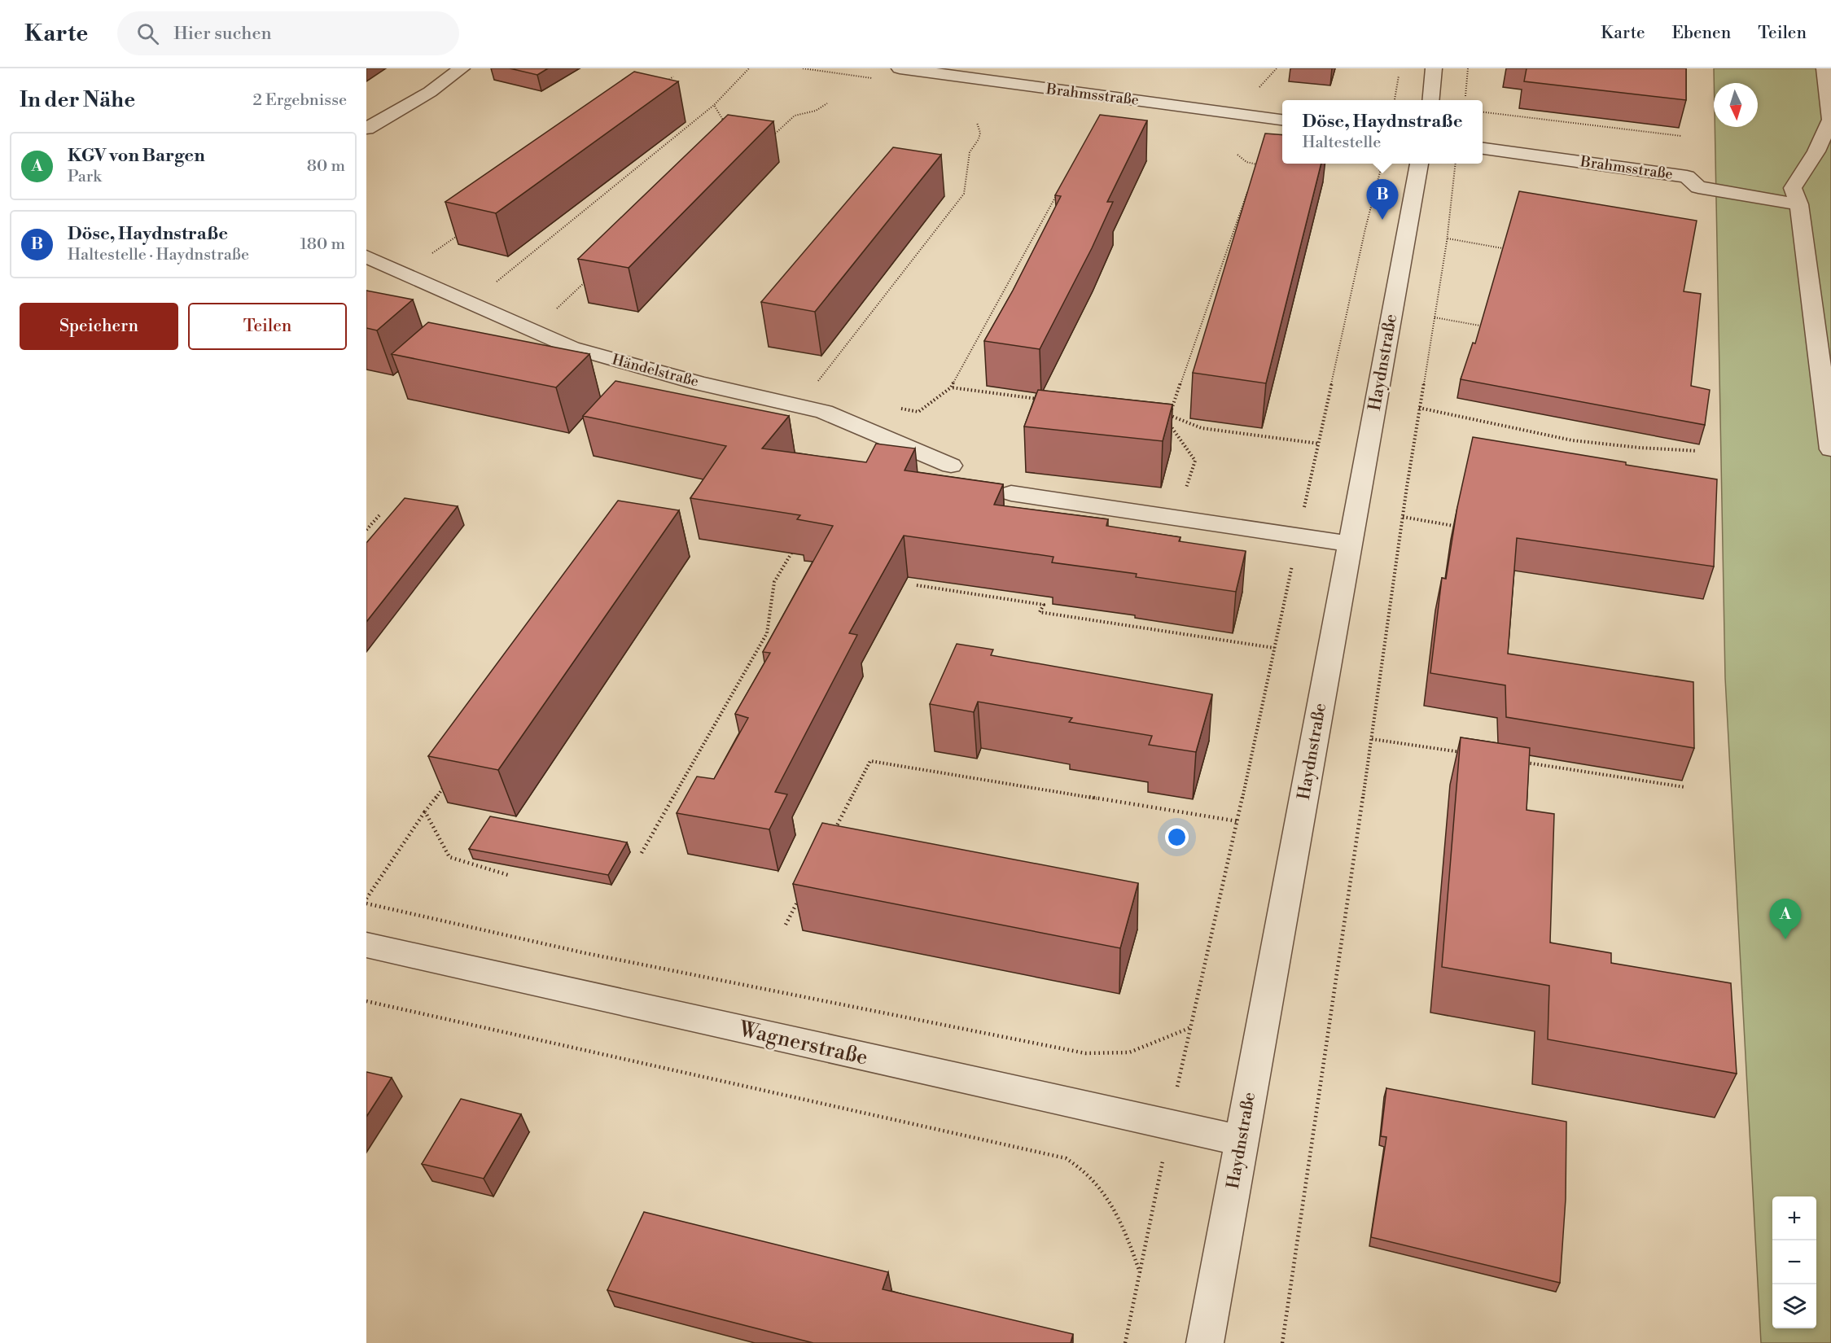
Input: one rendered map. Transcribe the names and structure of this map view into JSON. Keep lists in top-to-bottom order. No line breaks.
{"streets":{"street":["Brahmsstraße","Haydnstraße","Händelstraße","Wagnerstraße"]},"crossings":[["Haydnstraße","Wagnerstraße"]],"north":"bottom","page":{"header":"Karte","search":"Hier suchen","nav":["Karte","Ebenen","Teilen"],"heading":["In der Nähe","2 Ergebnisse"],"popup":["Döse, Haydnstraße","Haltestelle"],"list":[{"mark":"A","name":"KGV von Bargen","note":"Park","value":"80 m"},{"mark":"B","name":"Döse, Haydnstraße","note":"Haltestelle · Haydnstraße","value":"180 m"}],"pins":["B","A"],"buttons":["Speichern","Teilen"],"map_buttons":["+","−"]}}
